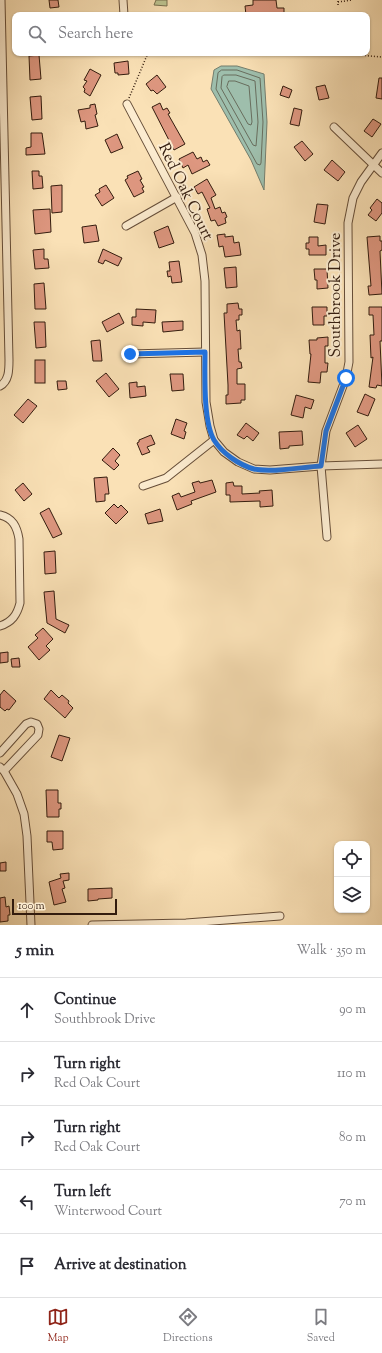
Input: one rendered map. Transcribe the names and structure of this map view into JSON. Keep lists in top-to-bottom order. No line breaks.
{"streets":{"street":["Red Oak Court","Southbrook Drive"]},"crossings":[["Red Oak Court","Southbrook Drive"]],"scale_bar":"100 m","page":{"search":"Search here","scale":"100 m","heading":["5 min","Walk · 350 m"],"list":[["Continue","Southbrook Drive","90 m"],["Turn right","Red Oak Court","110 m"],["Turn right","Red Oak Court","80 m"],["Turn left","Winterwood Court","70 m"],"Arrive at destination"],"nav":["Map","Directions","Saved"]}}
